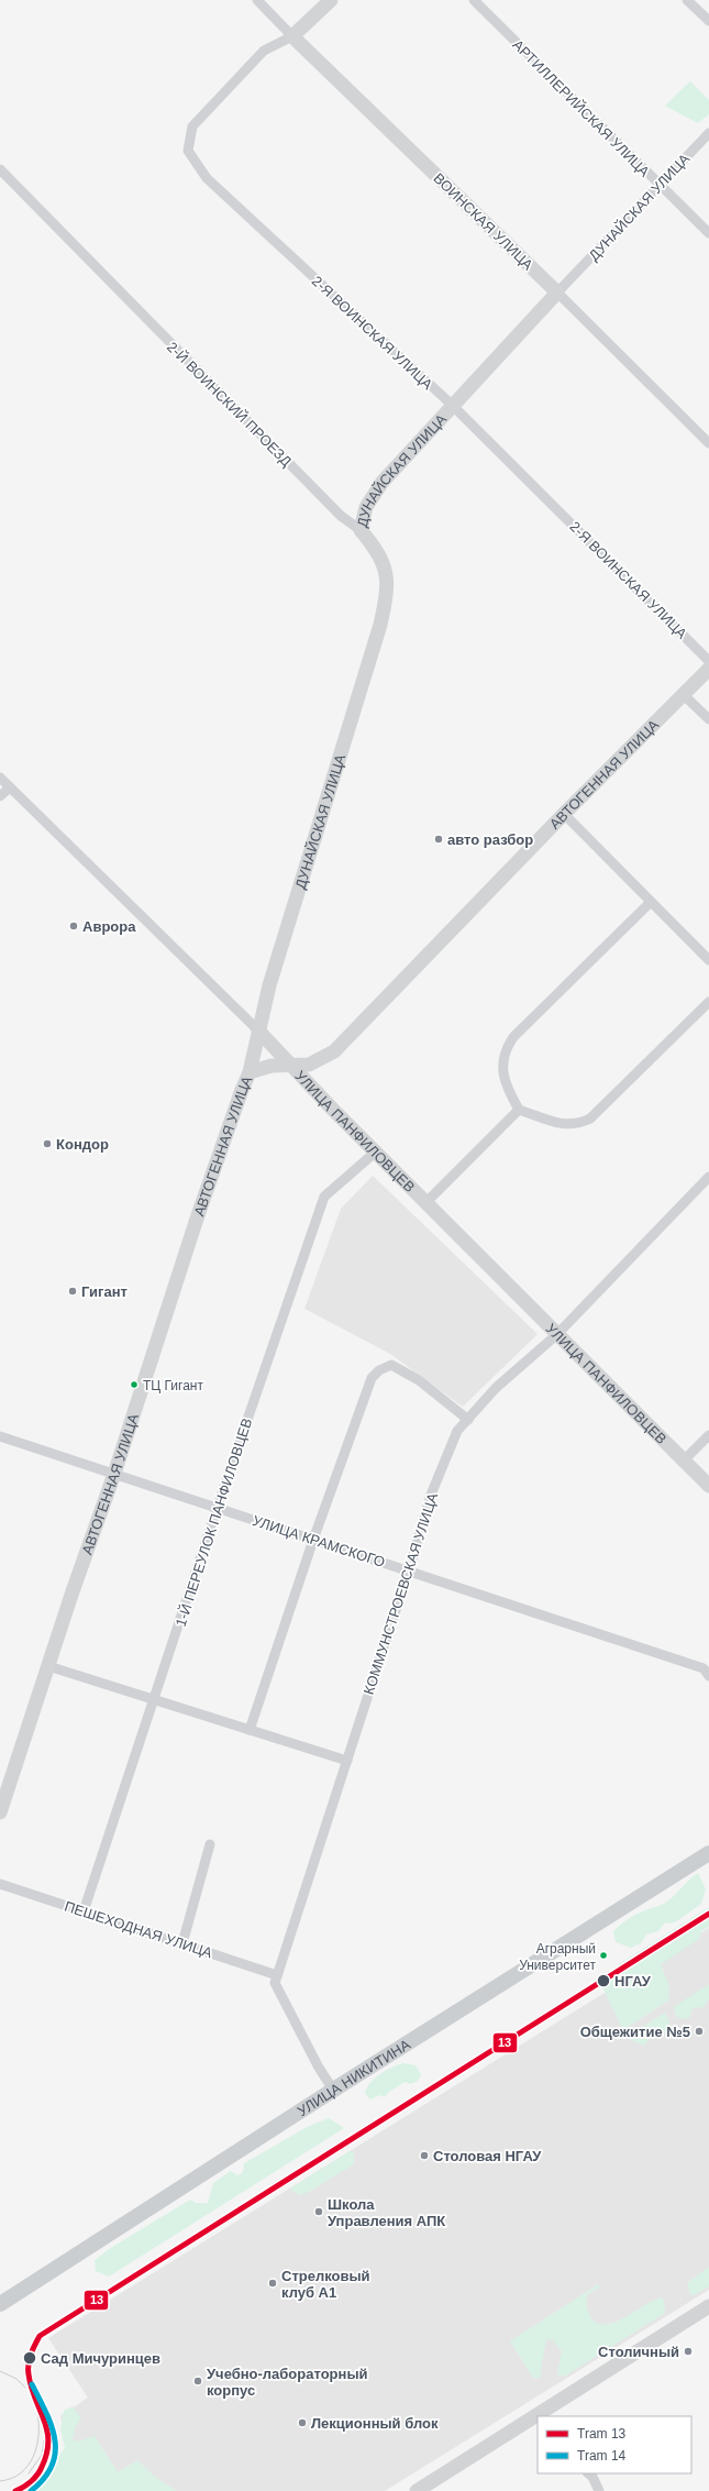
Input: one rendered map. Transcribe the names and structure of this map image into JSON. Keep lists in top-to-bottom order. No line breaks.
{"streets":{"main road":["УЛИЦА НИКИТИНА"],"street":["АРТИЛЛЕРИЙСКАЯ УЛИЦА","ДУНАЙСКАЯ УЛИЦА","ВОИНСКАЯ УЛИЦА","2-Я ВОИНСКАЯ УЛИЦА","2-Й ВОИНСКИЙ ПРОЕЗД","АВТОГЕННАЯ УЛИЦА","УЛИЦА ПАНФИЛОВЦЕВ","1-Й ПЕРЕУЛОК ПАНФИЛОВЦЕВ","УЛИЦА КРАМСКОГО","КОММУНСТРОЕВСКАЯ УЛИЦА","ПЕШЕХОДНАЯ УЛИЦА"]},"crossings":[["АРТИЛЛЕРИЙСКАЯ УЛИЦА","ДУНАЙСКАЯ УЛИЦА"],["ДУНАЙСКАЯ УЛИЦА","ВОИНСКАЯ УЛИЦА"],["ДУНАЙСКАЯ УЛИЦА","2-Я ВОИНСКАЯ УЛИЦА"],["ДУНАЙСКАЯ УЛИЦА","2-Й ВОИНСКИЙ ПРОЕЗД"],["ДУНАЙСКАЯ УЛИЦА","АВТОГЕННАЯ УЛИЦА"],["ДУНАЙСКАЯ УЛИЦА","УЛИЦА ПАНФИЛОВЦЕВ"],["ВОИНСКАЯ УЛИЦА","2-Я ВОИНСКАЯ УЛИЦА"],["АВТОГЕННАЯ УЛИЦА","УЛИЦА ПАНФИЛОВЦЕВ"],["АВТОГЕННАЯ УЛИЦА","УЛИЦА КРАМСКОГО"],["УЛИЦА ПАНФИЛОВЦЕВ","1-Й ПЕРЕУЛОК ПАНФИЛОВЦЕВ"],["УЛИЦА ПАНФИЛОВЦЕВ","КОММУНСТРОЕВСКАЯ УЛИЦА"],["1-Й ПЕРЕУЛОК ПАНФИЛОВЦЕВ","УЛИЦА КРАМСКОГО"],["1-Й ПЕРЕУЛОК ПАНФИЛОВЦЕВ","ПЕШЕХОДНАЯ УЛИЦА"],["УЛИЦА КРАМСКОГО","КОММУНСТРОЕВСКАЯ УЛИЦА"],["КОММУНСТРОЕВСКАЯ УЛИЦА","ПЕШЕХОДНАЯ УЛИЦА"]],"places":["авто разбор","Аврора","Кондор","Гигант","ТЦ Гигант","Аграрный Университет","НГАУ","Общежитие №5","Столовая НГАУ","Школа Управления АПК","Стрелковый клуб А1","Столичный","Сад Мичуринцев","Учебно-лабораторный корпус","Лекционный блок"],"lines":["tram line 13","tram line 14"],"legend":["Tram 13","Tram 14"]}
